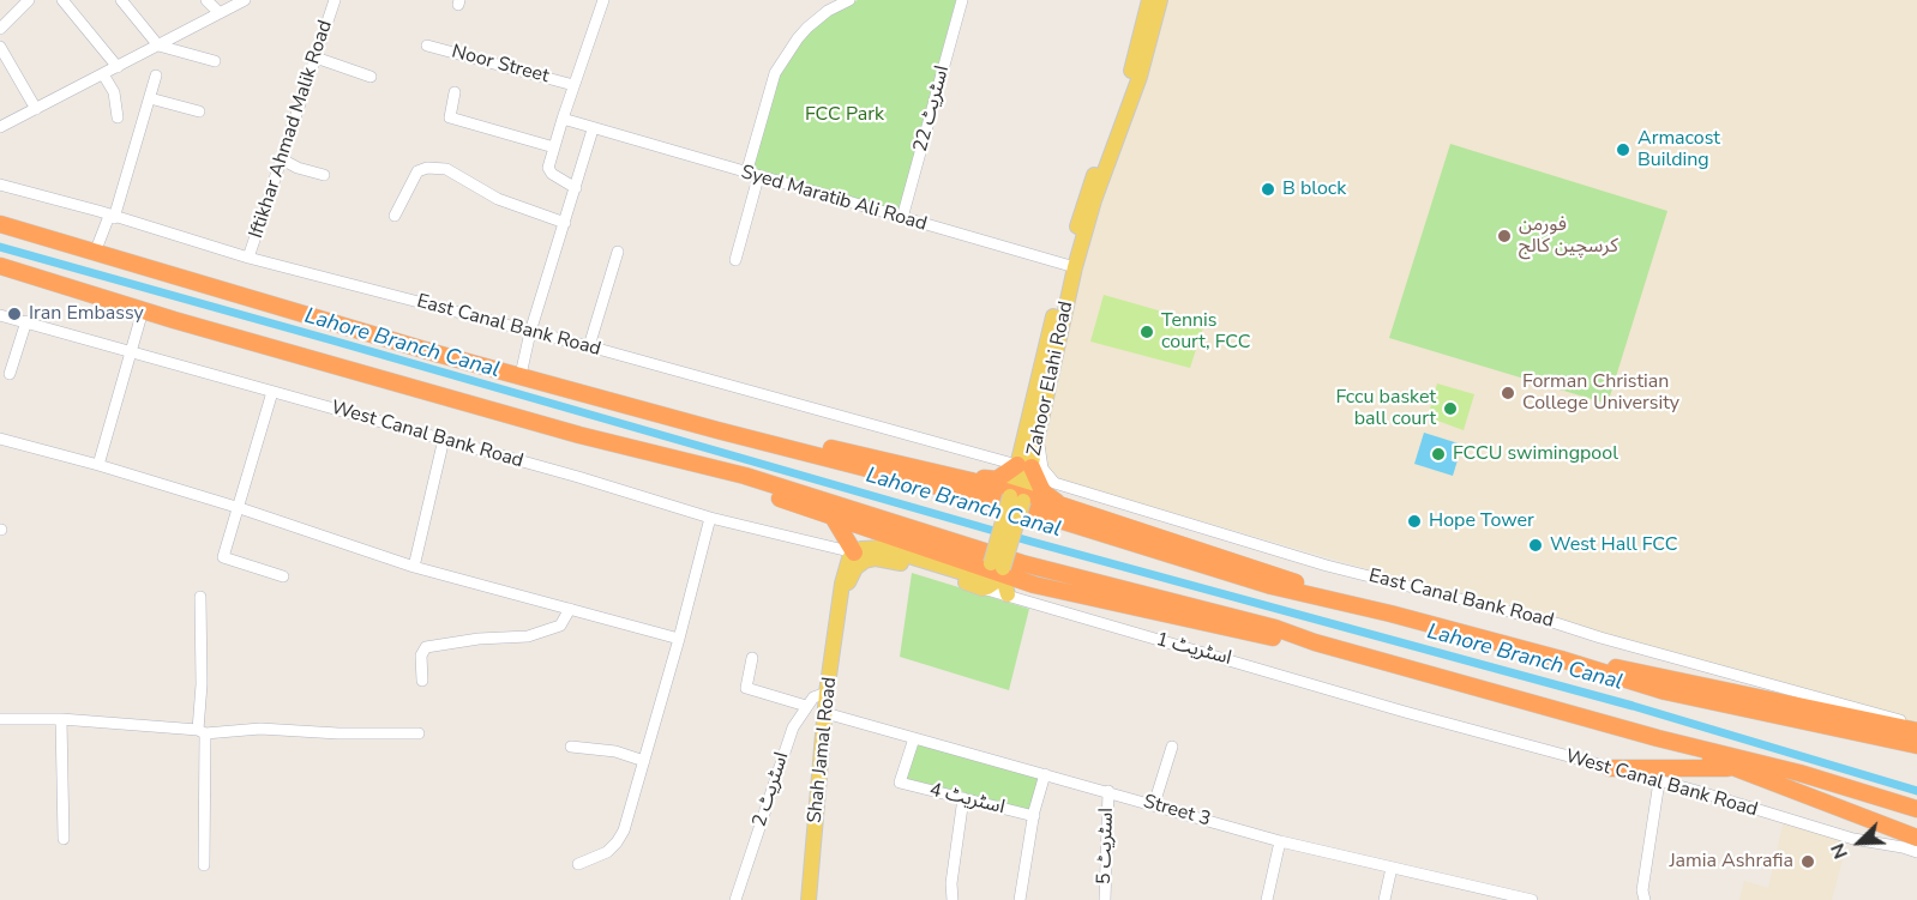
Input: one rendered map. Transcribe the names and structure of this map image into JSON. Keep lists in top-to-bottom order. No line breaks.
{"streets":{"main road":["Zahoor Elahi Road","Shah Jamal Road"],"street":["Noor Street","اسٹریٹ 22","Iftikhar Ahmad Malik Road","Syed Maratib Ali Road","East Canal Bank Road","West Canal Bank Road","اسٹریٹ 1","اسٹریٹ 2","اسٹریٹ 4","Street 3","اسٹریٹ 5"]},"crossings":[["اسٹریٹ 22","Syed Maratib Ali Road"],["Iftikhar Ahmad Malik Road","East Canal Bank Road"],["Syed Maratib Ali Road","Zahoor Elahi Road"],["East Canal Bank Road","Zahoor Elahi Road"],["West Canal Bank Road","اسٹریٹ 1"],["Shah Jamal Road","اسٹریٹ 2"],["Shah Jamal Road","Street 3"],["اسٹریٹ 4","Street 3"],["Street 3","اسٹریٹ 5"]],"water":["Lahore Branch Canal"],"parks":["FCC Park"],"places":["Armacost Building","B block","فورمن کرسچین کالج","Iran Embassy","Tennis court, FCC","Forman Christian College University","Fccu basket ball court","FCCU swimingpool","Hope Tower","West Hall FCC","Jamia Ashrafia"],"north":"bottom left"}
